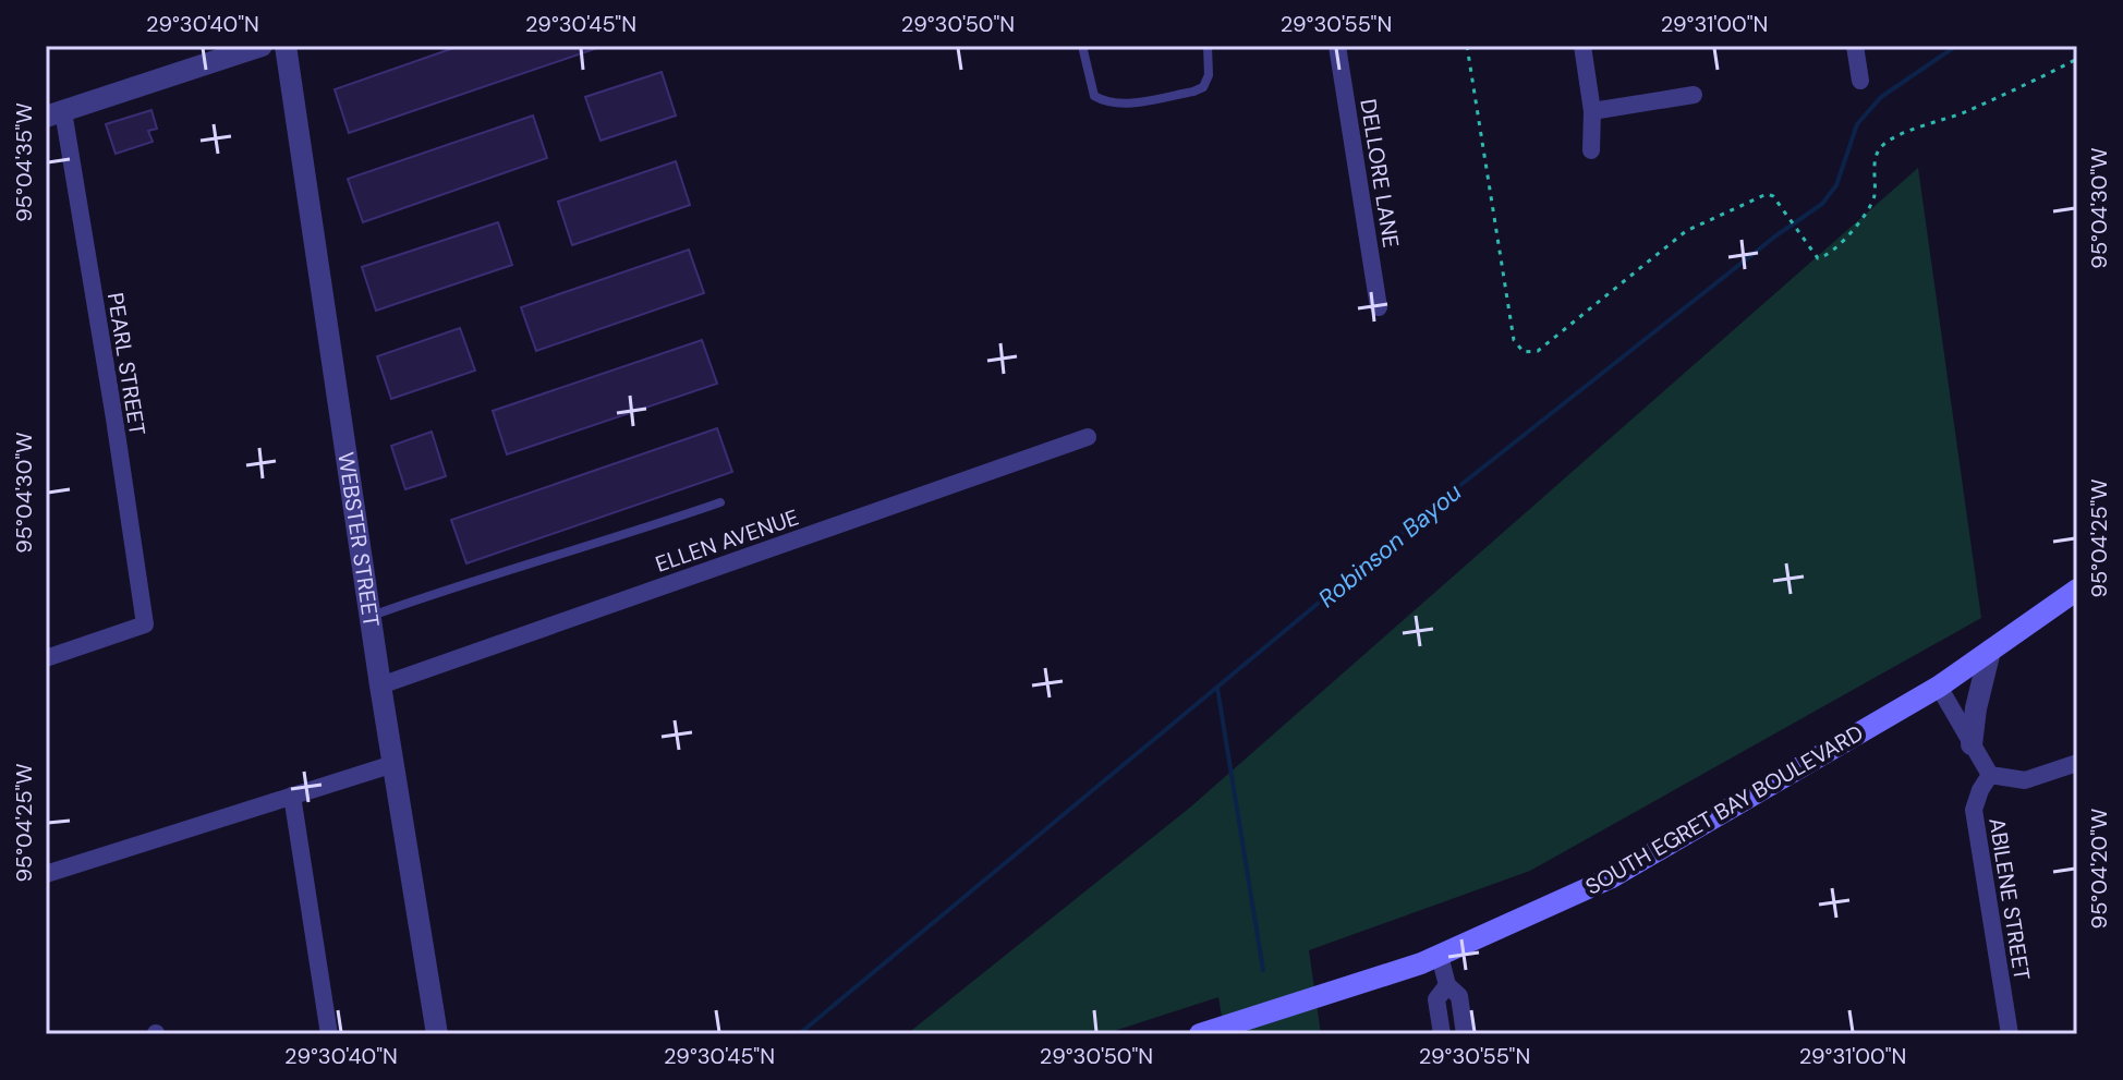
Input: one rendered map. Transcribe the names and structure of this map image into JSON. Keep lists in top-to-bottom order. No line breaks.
{"streets":{"main road":["SOUTH EGRET BAY BOULEVARD"],"street":["DELLORE LANE","PEARL STREET","WEBSTER STREET","ELLEN AVENUE","ABILENE STREET"]},"crossings":[["WEBSTER STREET","ELLEN AVENUE"]],"water":["Robinson Bayou"],"coordinates":["29°30'40\"N","29°30'45\"N","29°30'50\"N","29°30'55\"N","29°31'00\"N","95°04'35\"W","95°04'30\"W","95°04'25\"W","95°04'20\"W"]}
